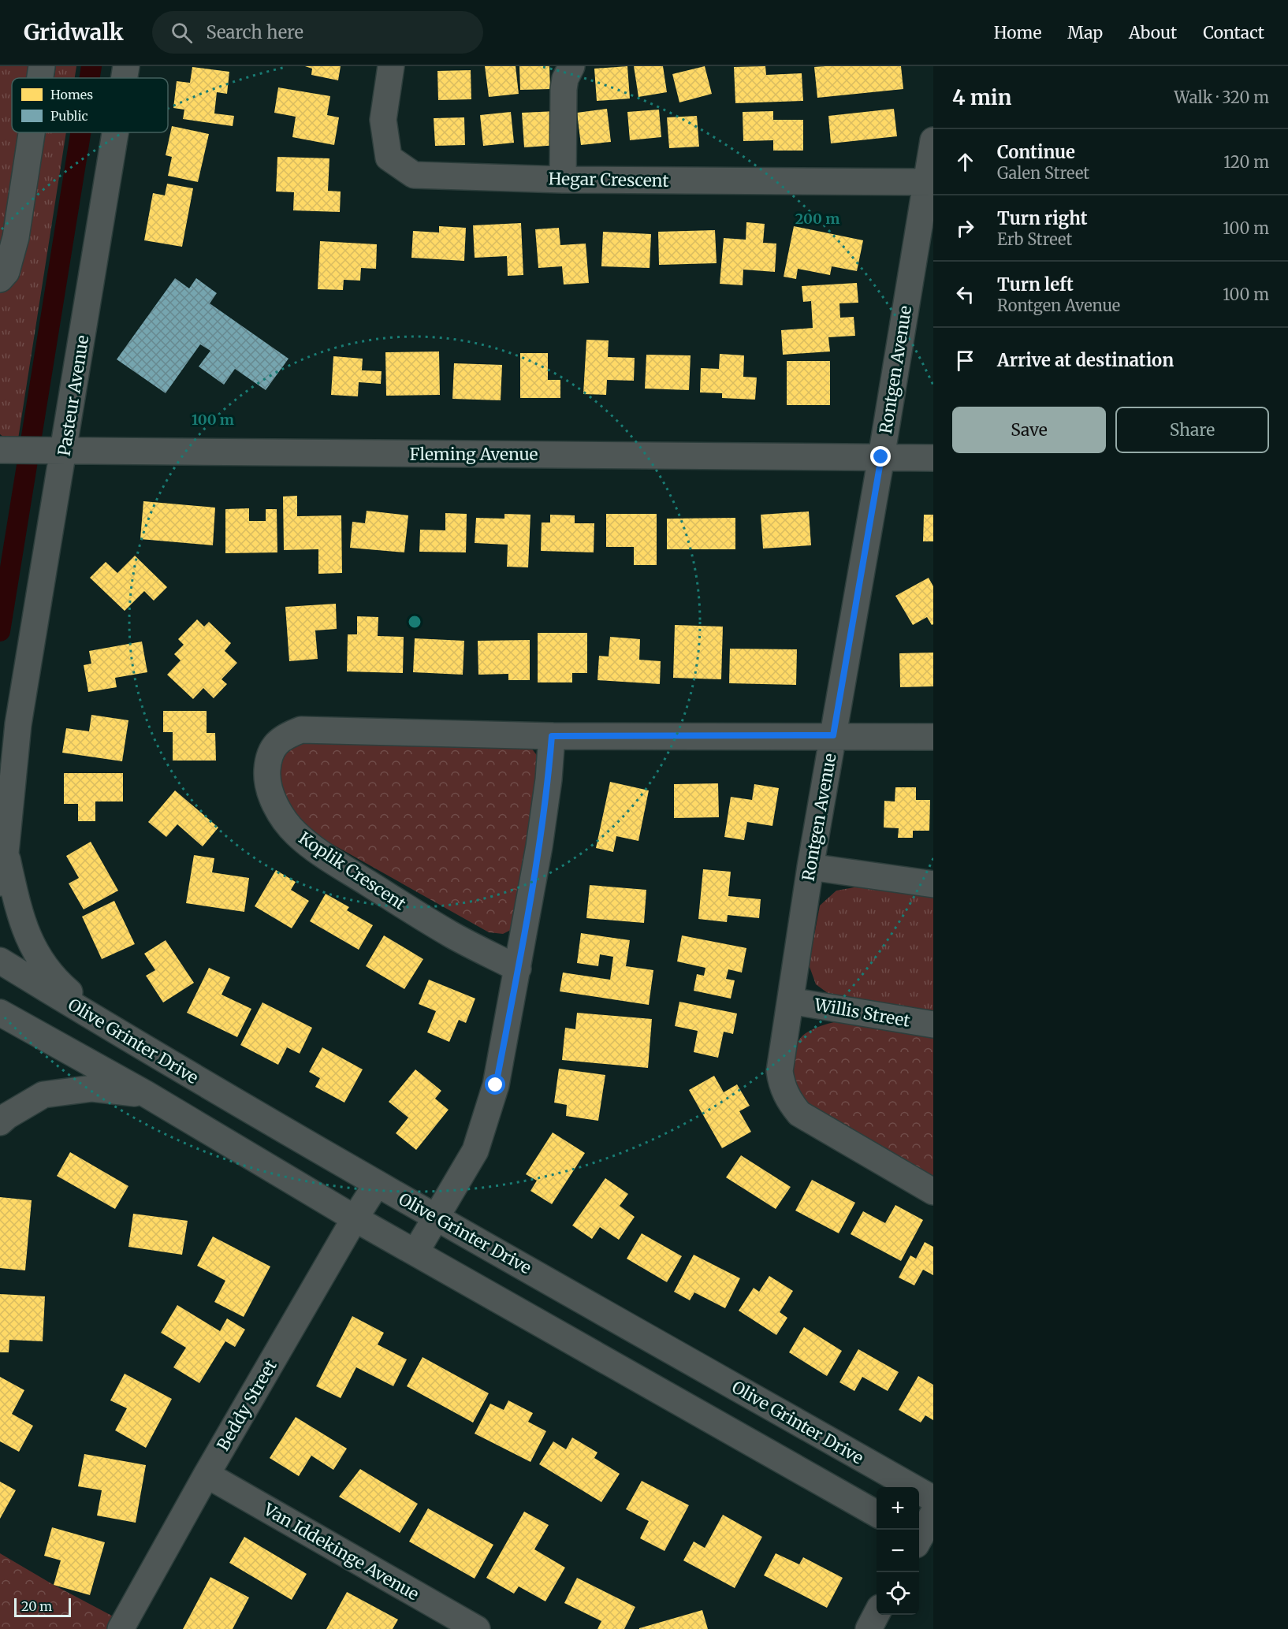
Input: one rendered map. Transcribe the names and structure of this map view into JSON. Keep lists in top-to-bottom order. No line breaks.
{"streets":{"street":["Hegar Crescent","Rontgen Avenue","Pasteur Avenue","Fleming Avenue","Koplik Crescent","Willis Street","Olive Grinter Drive","Beddy Street","Van Iddekinge Avenue"]},"crossings":[["Hegar Crescent","Rontgen Avenue"],["Rontgen Avenue","Fleming Avenue"],["Rontgen Avenue","Koplik Crescent"],["Rontgen Avenue","Willis Street"],["Pasteur Avenue","Fleming Avenue"],["Olive Grinter Drive","Beddy Street"],["Beddy Street","Van Iddekinge Avenue"]],"legend":["Homes","Public"],"scale_bar":"20 m","page":{"header":"Gridwalk","search":"Search here","nav":["Home","Map","About","Contact"],"heading":["4 min","Walk · 320 m"],"list":[["Continue","Galen Street","120 m"],["Turn right","Erb Street","100 m"],["Turn left","Rontgen Avenue","100 m"],"Arrive at destination"],"buttons":["Save","Share"],"map_buttons":["+","−"],"scale":"20 m"},"rings":["200 m","100 m"]}
